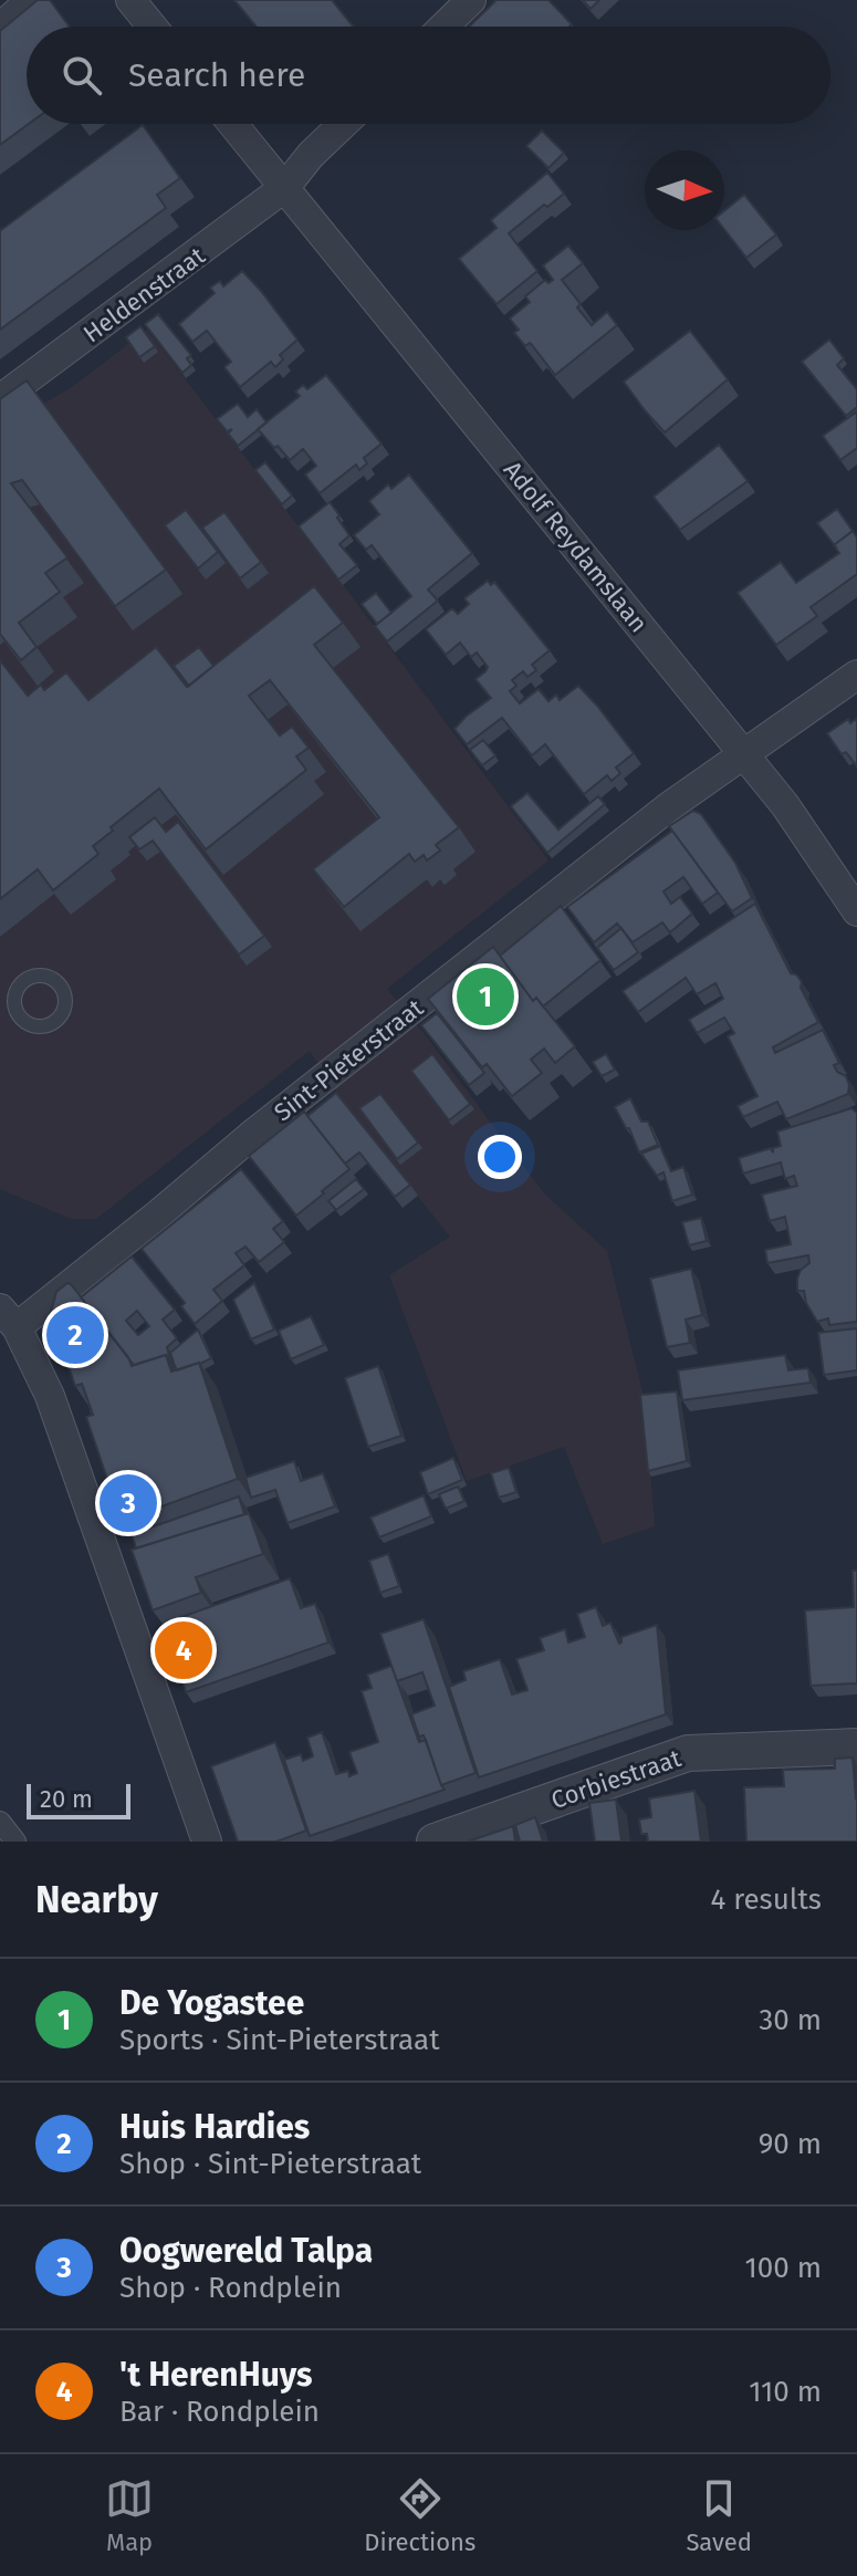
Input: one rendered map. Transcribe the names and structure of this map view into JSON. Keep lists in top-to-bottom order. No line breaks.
{"streets":{"street":["Heldenstraat","Adolf Reydamslaan","Sint-Pieterstraat","Corbiestraat"]},"crossings":[["Heldenstraat","Adolf Reydamslaan"],["Adolf Reydamslaan","Sint-Pieterstraat"]],"scale_bar":"20 m","north":"right","page":{"search":"Search here","pins":["1","2","3","4"],"scale":"20 m","heading":["Nearby","4 results"],"list":[{"mark":"1","name":"De Yogastee","note":"Sports · Sint-Pieterstraat","value":"30 m"},{"mark":"2","name":"Huis Hardies","note":"Shop · Sint-Pieterstraat","value":"90 m"},{"mark":"3","name":"Oogwereld Talpa","note":"Shop · Rondplein","value":"100 m"},{"mark":"4","name":"'t HerenHuys","note":"Bar · Rondplein","value":"110 m"}],"nav":["Map","Directions","Saved"]}}
